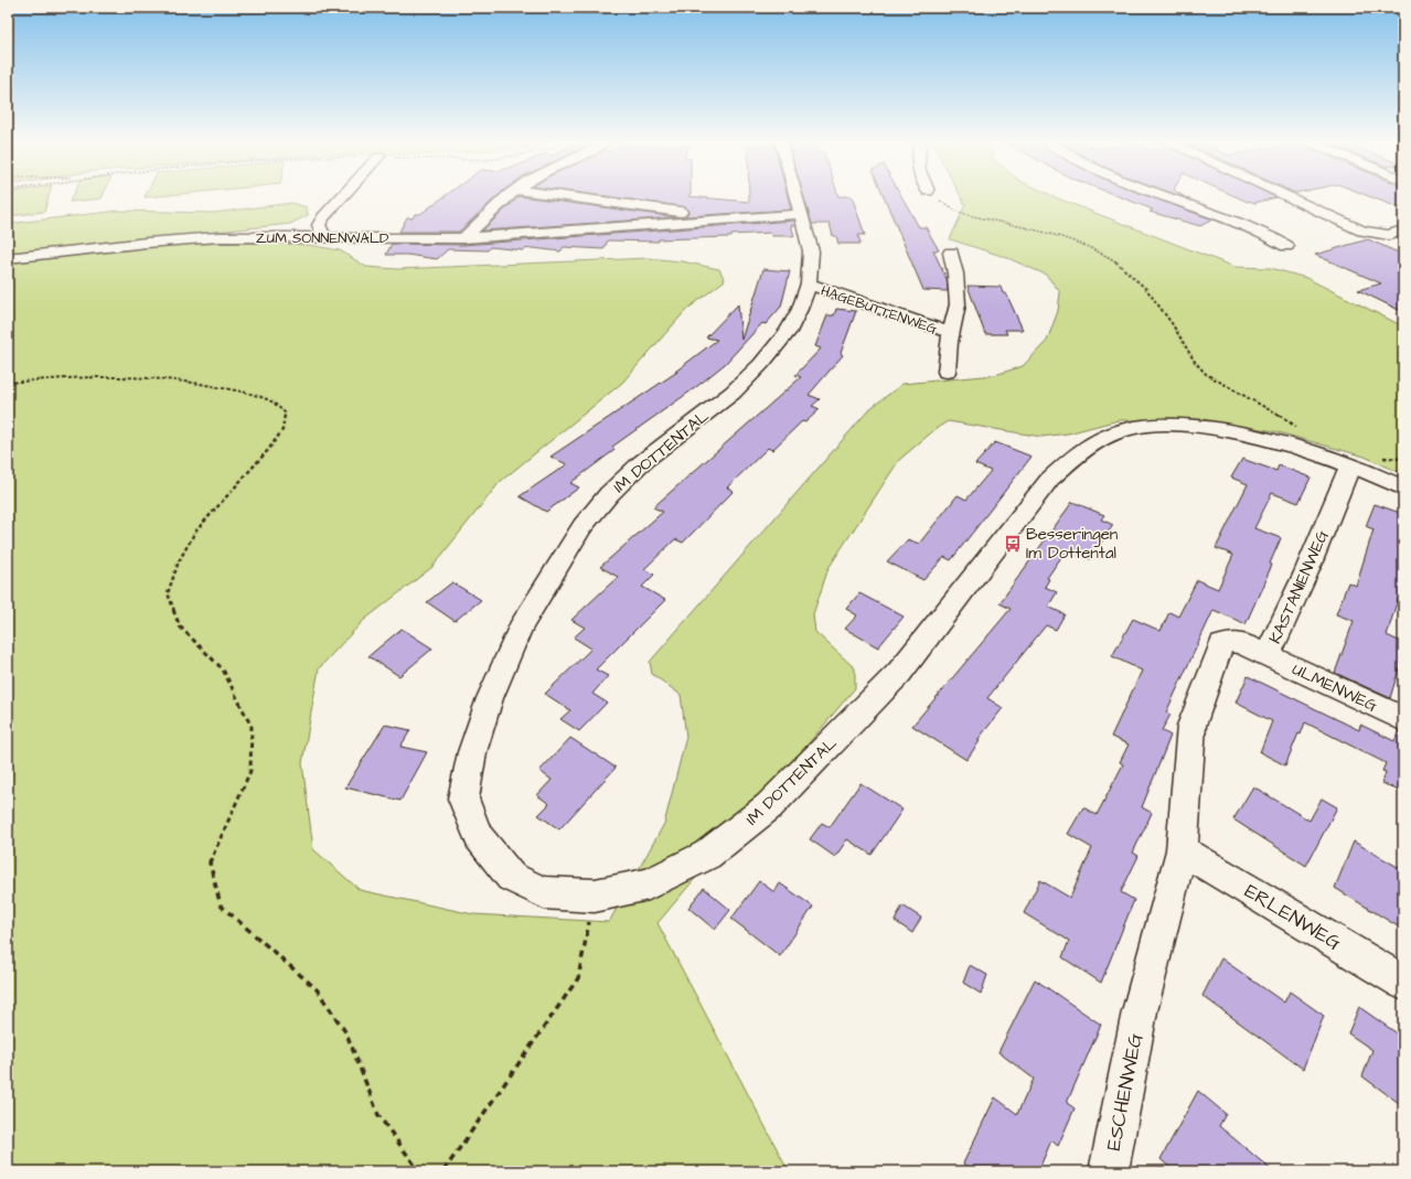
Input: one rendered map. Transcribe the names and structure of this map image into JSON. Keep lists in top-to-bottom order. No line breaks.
{"streets":{"street":["ZUM SONNENWALD","HAGEBUTTENWEG","IM DOTTENTAL","KASTANIENWEG","ULMENWEG","ERLENWEG","ESCHENWEG"]},"crossings":[["HAGEBUTTENWEG","IM DOTTENTAL"],["IM DOTTENTAL","KASTANIENWEG"],["KASTANIENWEG","ULMENWEG"],["KASTANIENWEG","ERLENWEG"],["KASTANIENWEG","ESCHENWEG"],["ERLENWEG","ESCHENWEG"]],"places":{"bus stop":["Besseringen Im Dottental"]}}
